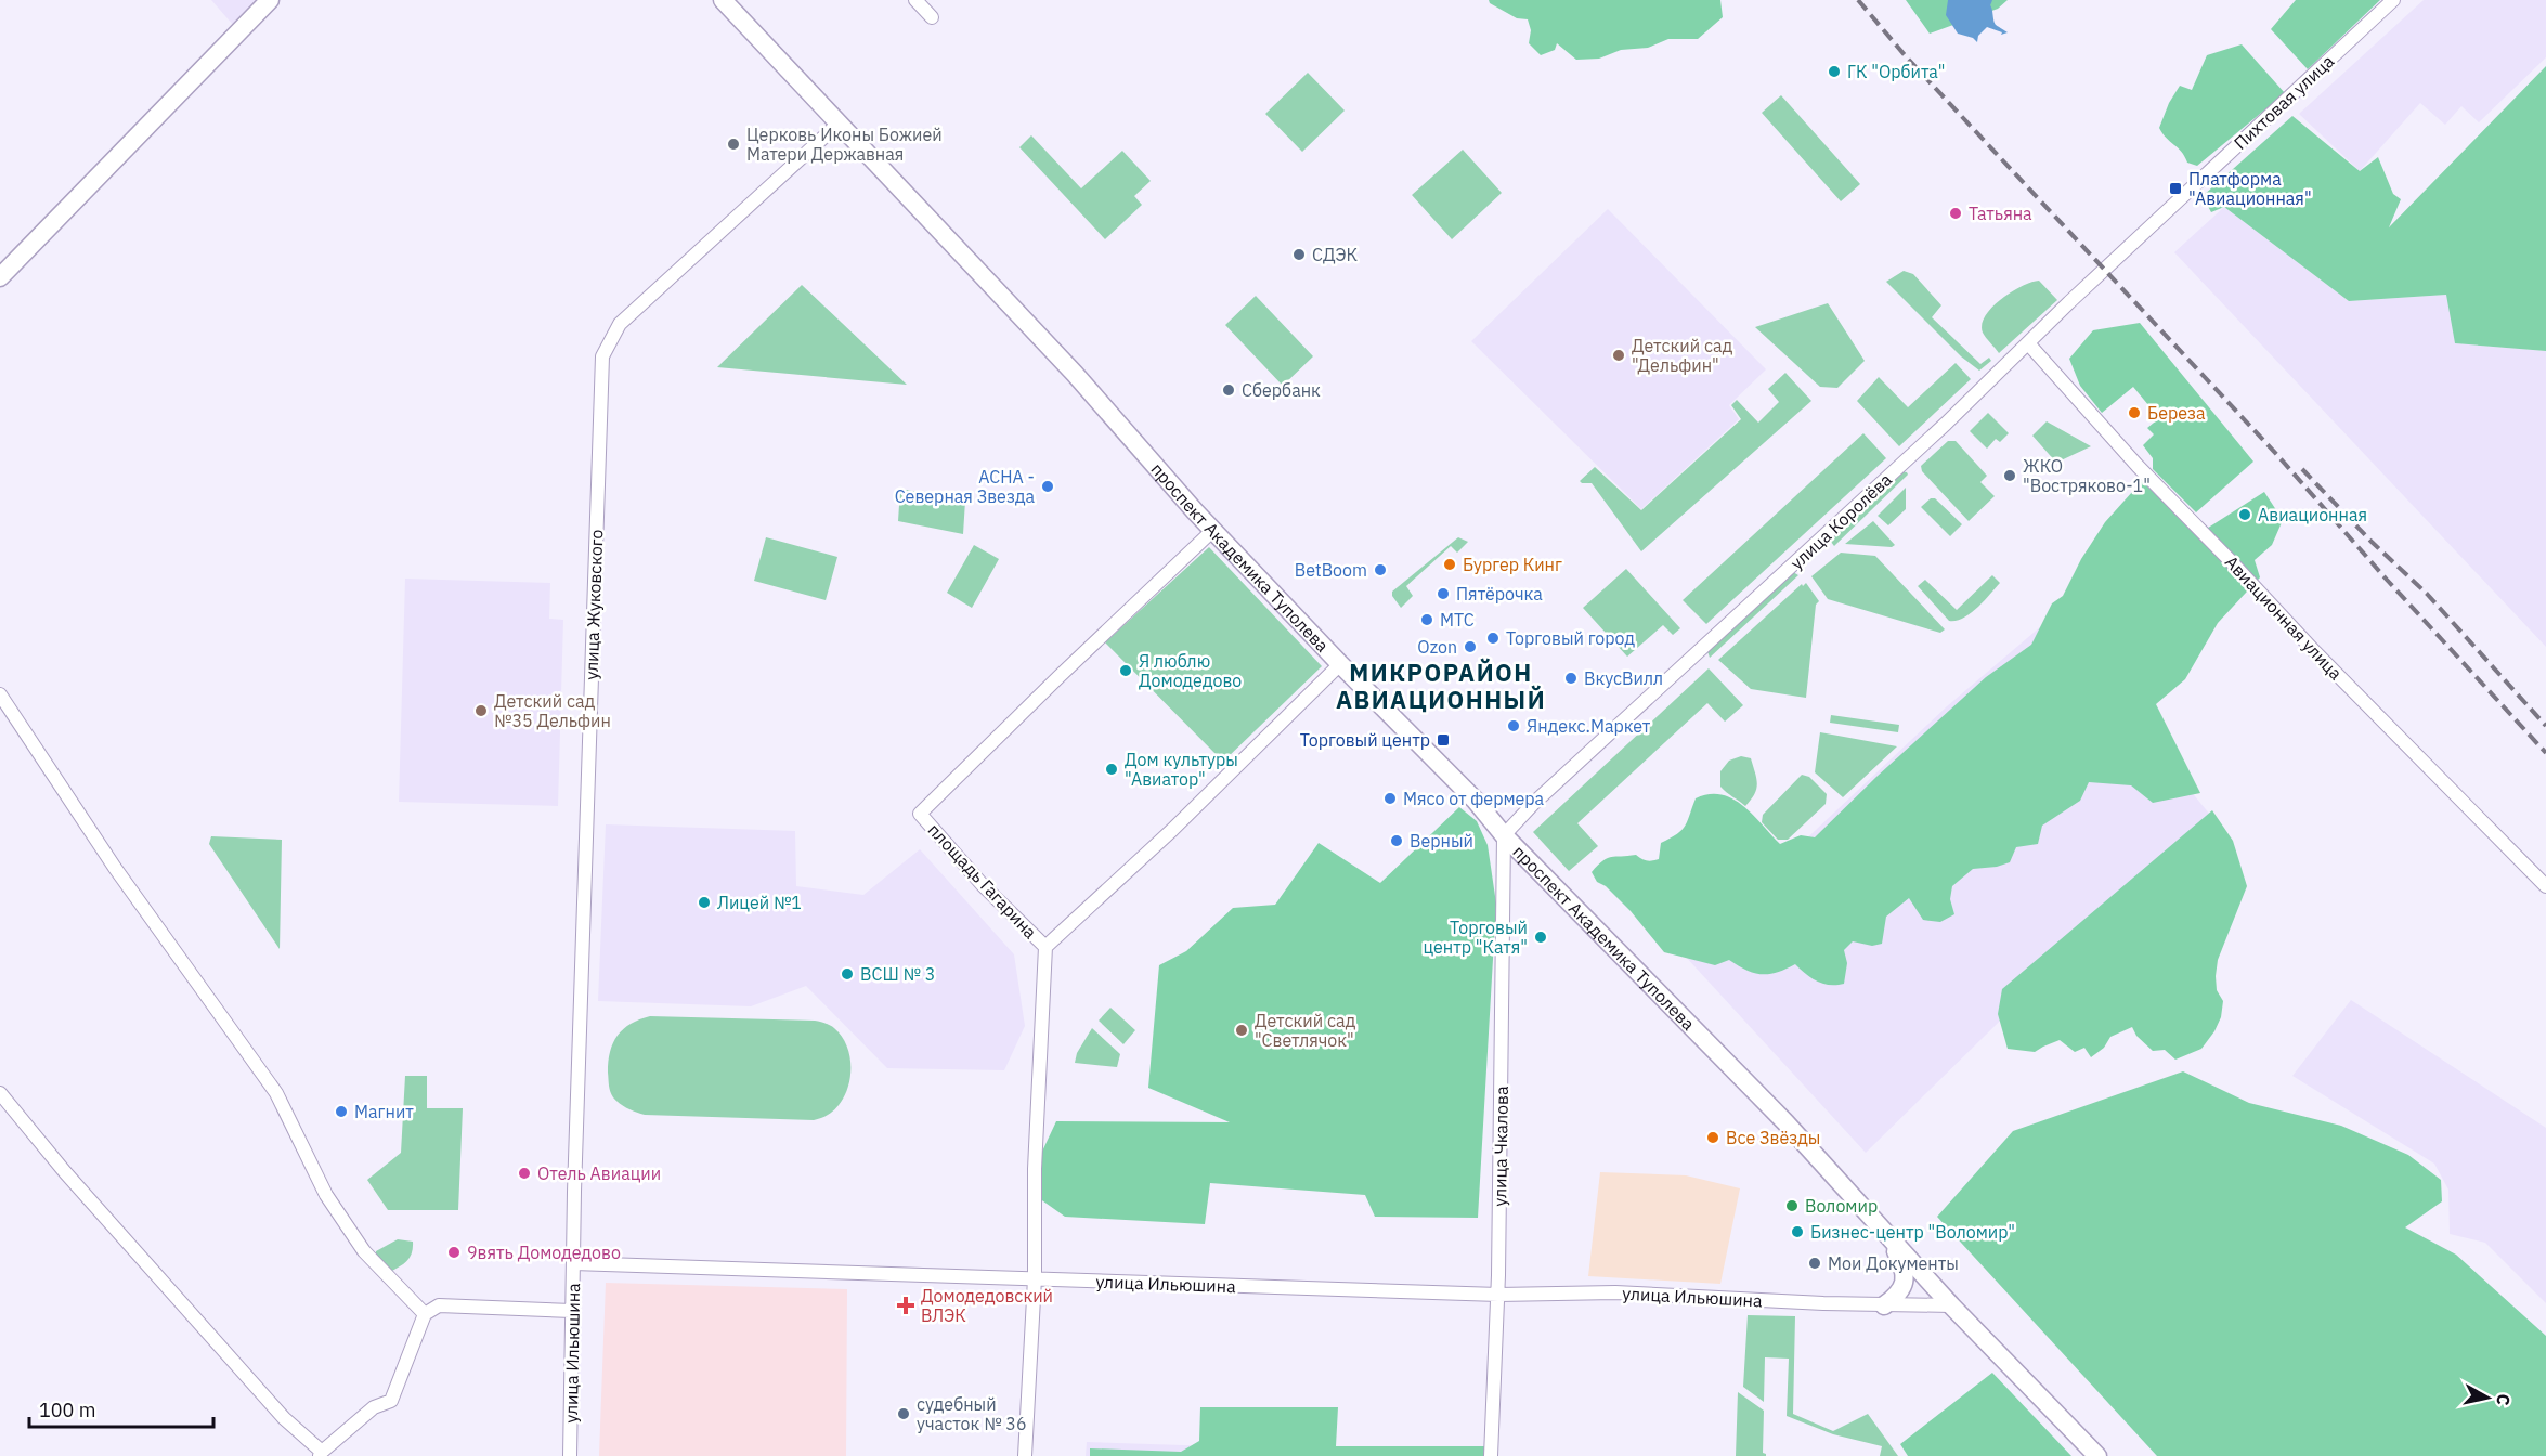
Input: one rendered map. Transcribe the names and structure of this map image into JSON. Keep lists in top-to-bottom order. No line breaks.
{"streets":{"main road":["проспект Академика Туполева"],"street":["Пихтовая улица","улица Королёва","улица Жуковского","Авиационная улица","площадь Гагарина","улица Чкалова","улица Ильюшина"]},"crossings":[["Пихтовая улица","улица Королёва"],["улица Королёва","проспект Академика Туполева"],["улица Королёва","Авиационная улица"],["улица Королёва","улица Чкалова"],["проспект Академика Туполева","улица Жуковского"],["проспект Академика Туполева","площадь Гагарина"],["проспект Академика Туполева","улица Чкалова"],["проспект Академика Туполева","улица Ильюшина"],["улица Жуковского","улица Ильюшина"],["улица Чкалова","улица Ильюшина"]],"districts":["МИКРОРАЙОН АВИАЦИОННЫЙ"],"places":{"other":["ГК \"Орбита\"","Церковь Иконы Божией Матери Державная","Татьяна","СДЭК","Детский сад \"Дельфин\"","Сбербанк","Береза","ЖКО \"Востряково-1\"","АСНА - Северная Звезда","Авиационная","Бургер Кинг","BetBoom","Пятёрочка","МТС","Торговый город","Ozon","Я люблю Домодедово","ВкусВилл","Детский сад №35 Дельфин","Яндекс.Маркет","Дом культуры \"Авиатор\"","Мясо от фермера","Верный","Лицей №1","Торговый центр \"Катя\"","ВСШ № 3","Детский сад \"Светлячок\"","Магнит","Все Звёзды","Отель Авиации","Воломир","Бизнес-центр \"Воломир\"","9вять Домодедово","Мои Документы","судебный участок № 36"],"transit":["Платформа \"Авиационная\"","Торговый центр"],"health":["Домодедовский ВЛЭК"]},"scale_bar":"100 m","north":"right"}
